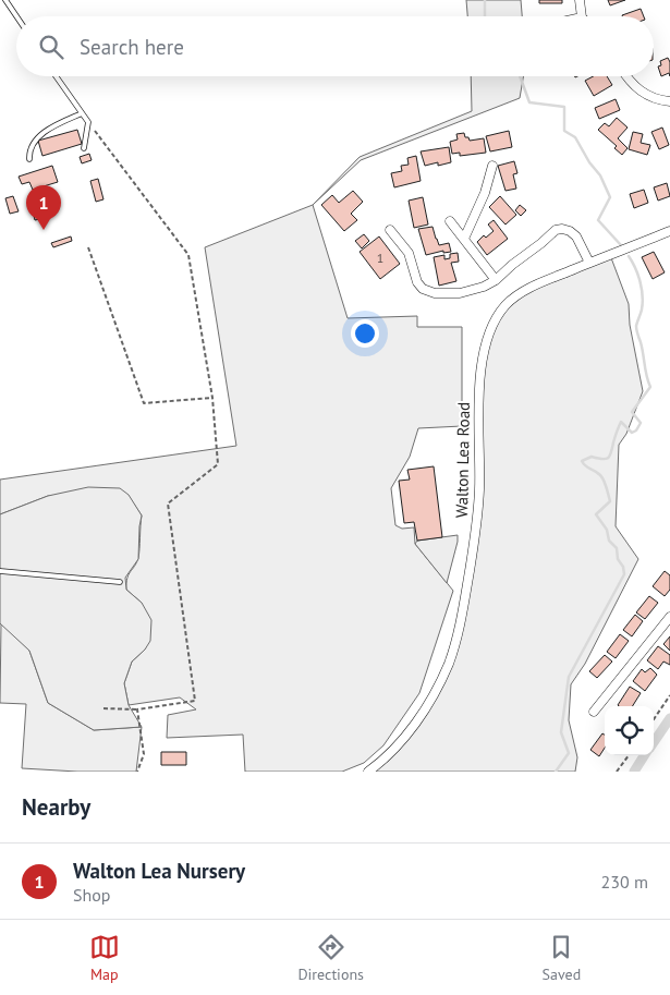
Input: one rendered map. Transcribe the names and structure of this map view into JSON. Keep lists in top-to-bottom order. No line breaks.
{"streets":{"street":["Walton Lea Road"]},"house_numbers":["1"],"page":{"search":"Search here","pins":"1","heading":"Nearby","list":[{"mark":"1","name":"Walton Lea Nursery","note":"Shop","value":"230 m"}],"nav":["Map","Directions","Saved"]}}
